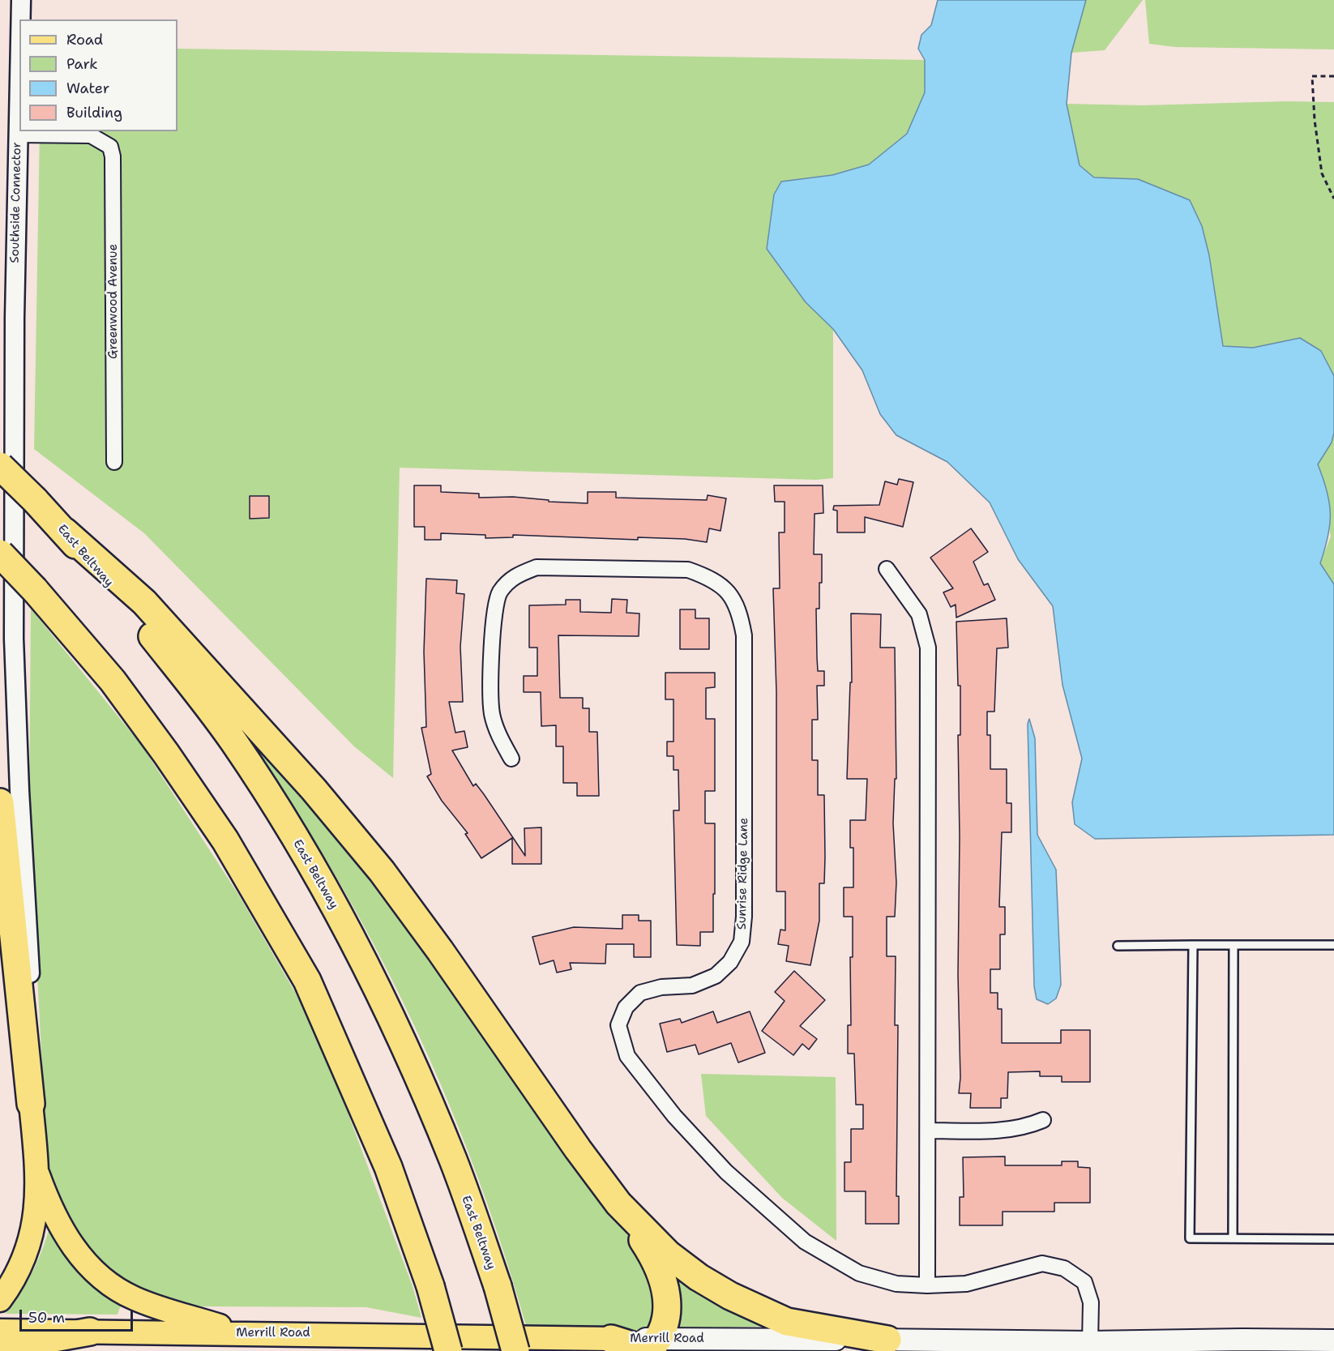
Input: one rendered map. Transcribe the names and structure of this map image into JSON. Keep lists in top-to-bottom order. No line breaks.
{"streets":{"highway":["East Beltway"],"main road":["Merrill Road"],"street":["Southside Connector","Greenwood Avenue","Sunrise Ridge Lane"]},"crossings":[["Southside Connector","Greenwood Avenue"],["Sunrise Ridge Lane","Merrill Road"]],"legend":["Road","Park","Water","Building"],"scale_bar":"50 m"}
